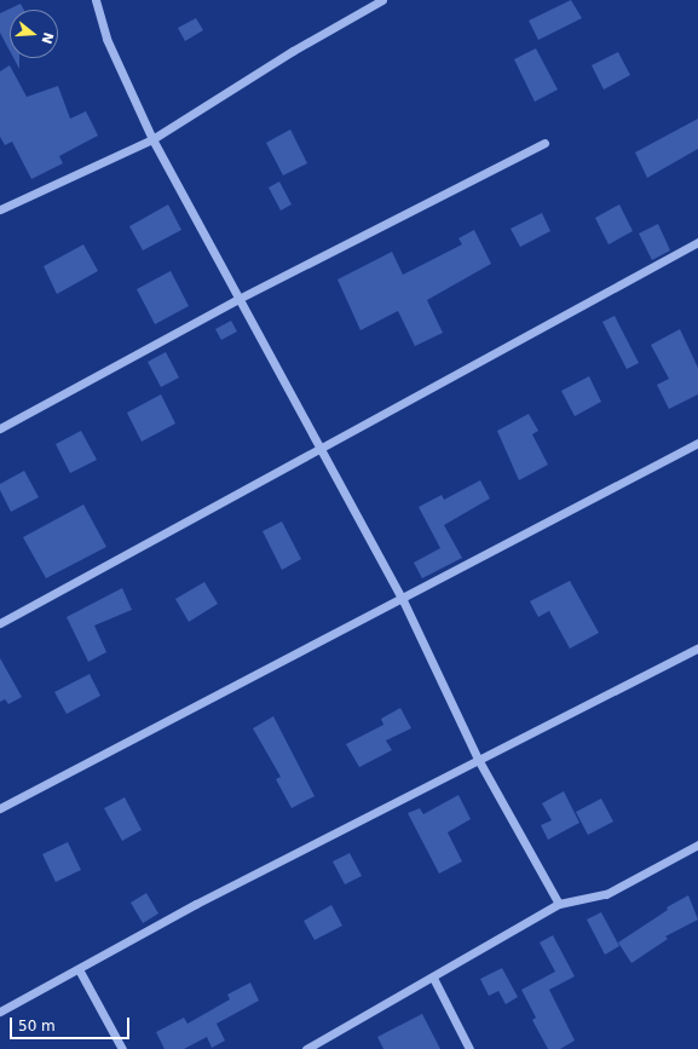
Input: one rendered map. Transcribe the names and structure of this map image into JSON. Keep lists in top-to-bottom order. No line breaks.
{"scale_bar":"50 m","north":"right"}
